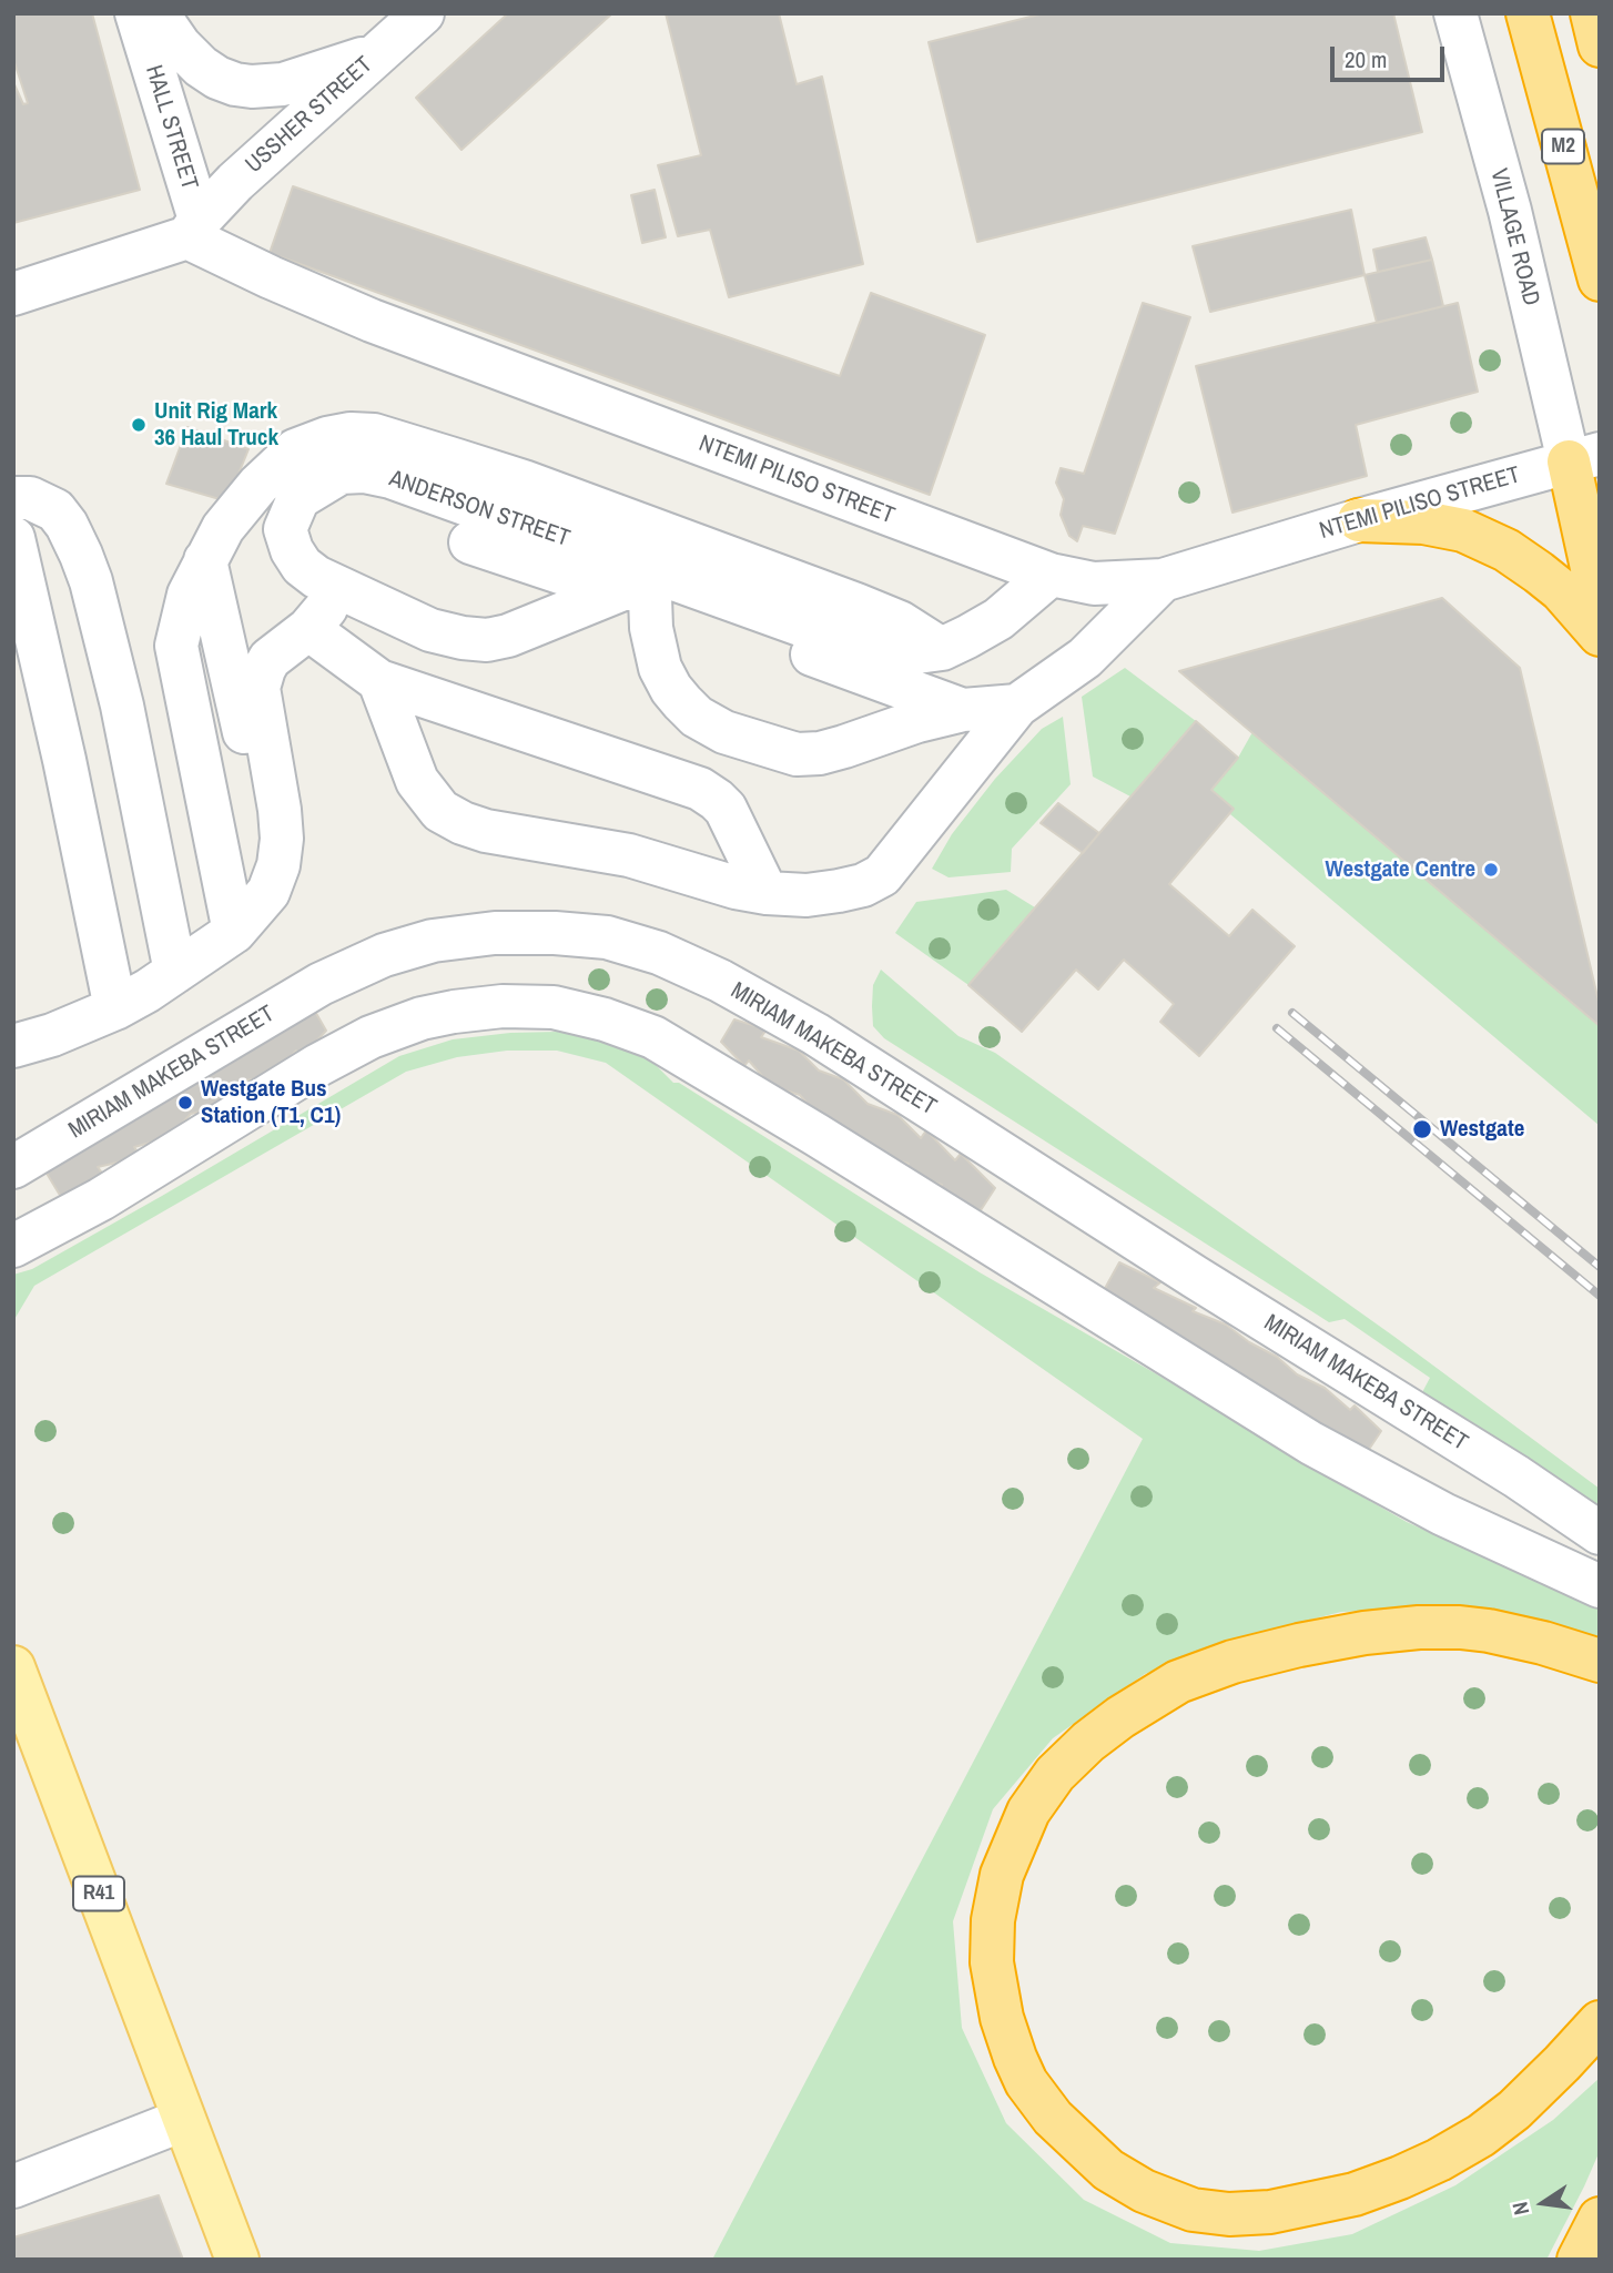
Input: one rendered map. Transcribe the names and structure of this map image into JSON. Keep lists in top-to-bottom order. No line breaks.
{"streets":{"highway":["M2"],"main road":["R41"],"street":["USSHER STREET","HALL STREET","VILLAGE ROAD","NTEMI PILISO STREET","ANDERSON STREET","MIRIAM MAKEBA STREET"]},"crossings":[["USSHER STREET","HALL STREET"],["USSHER STREET","NTEMI PILISO STREET"],["HALL STREET","NTEMI PILISO STREET"],["VILLAGE ROAD","NTEMI PILISO STREET"],["NTEMI PILISO STREET","ANDERSON STREET"]],"places":["Unit Rig Mark 36 Haul Truck","Westgate Centre","Westgate Bus Station (T1, C1)","Westgate"],"scale_bar":"20 m","north":"left"}
